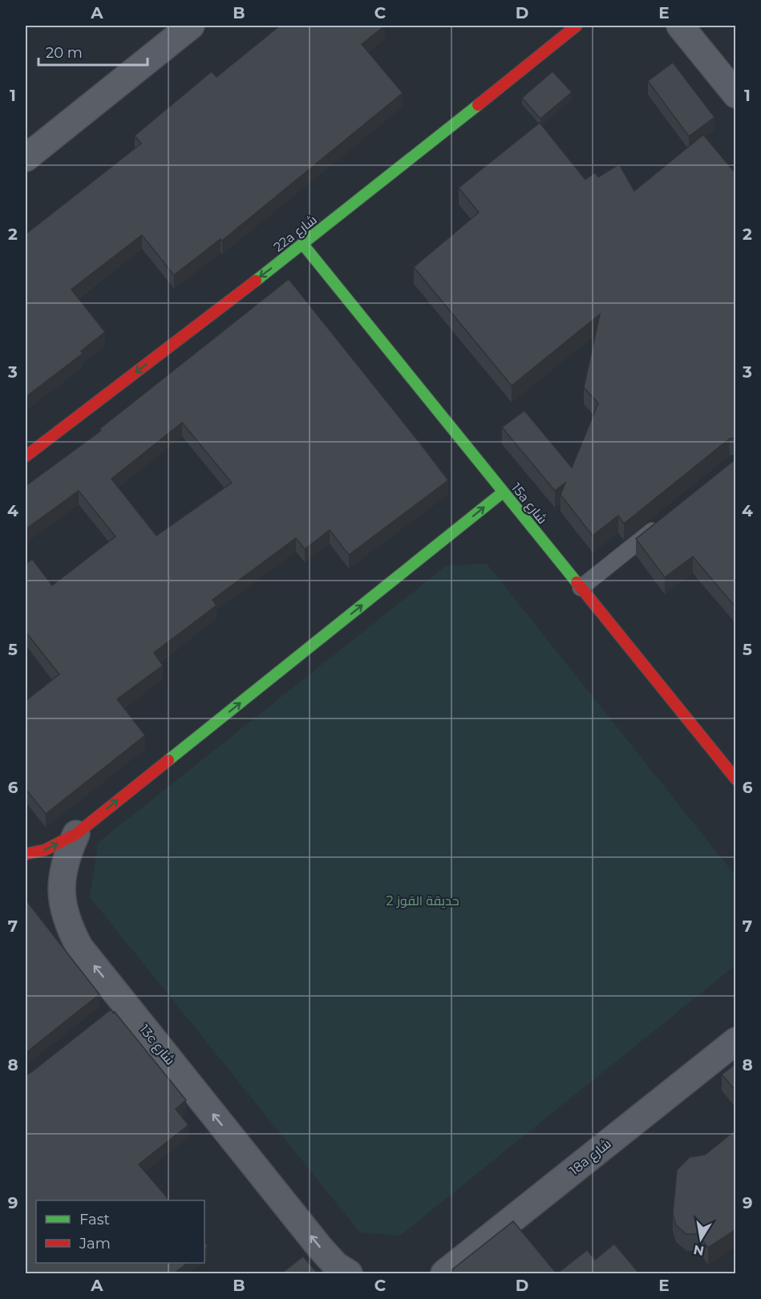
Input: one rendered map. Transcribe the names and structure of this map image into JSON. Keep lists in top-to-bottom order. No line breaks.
{"streets":{"street":["22a شارع","15a شارع","13c شارع","18a شارع"]},"crossings":[["22a شارع","15a شارع"]],"one_way":["22a شارع","13c شارع"],"parks":["حديقة القوز 2"],"legend":["Fast","Jam"],"scale_bar":"20 m","north":"bottom","grid":{"columns":["A","B","C","D","E"],"rows":["1","2","3","4","5","6","7","8","9"]}}
